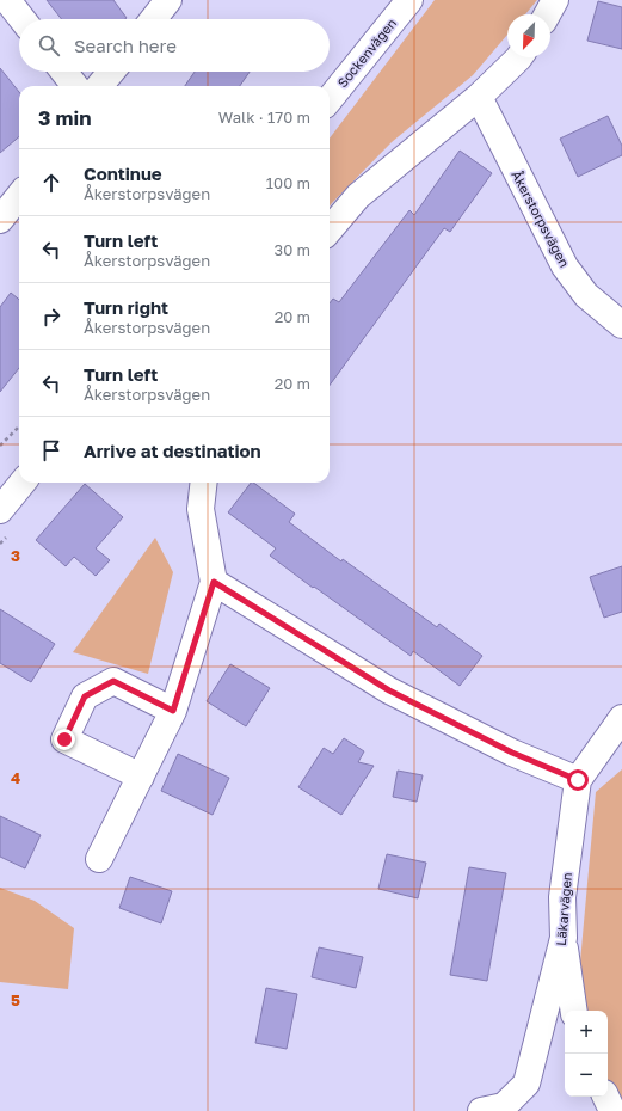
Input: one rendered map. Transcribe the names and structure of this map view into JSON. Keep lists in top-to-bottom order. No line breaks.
{"streets":{"street":["Sockenvägen","Åkerstorpsvägen","Läkarvägen"]},"north":"bottom left","page":{"search":"Search here","heading":["3 min","Walk · 170 m"],"list":[["Continue","Åkerstorpsvägen","100 m"],["Turn left","Åkerstorpsvägen","30 m"],["Turn right","Åkerstorpsvägen","20 m"],["Turn left","Åkerstorpsvägen","20 m"],"Arrive at destination"],"map_buttons":["+","−"]},"grid":{"rows":["3","4","5"]}}
